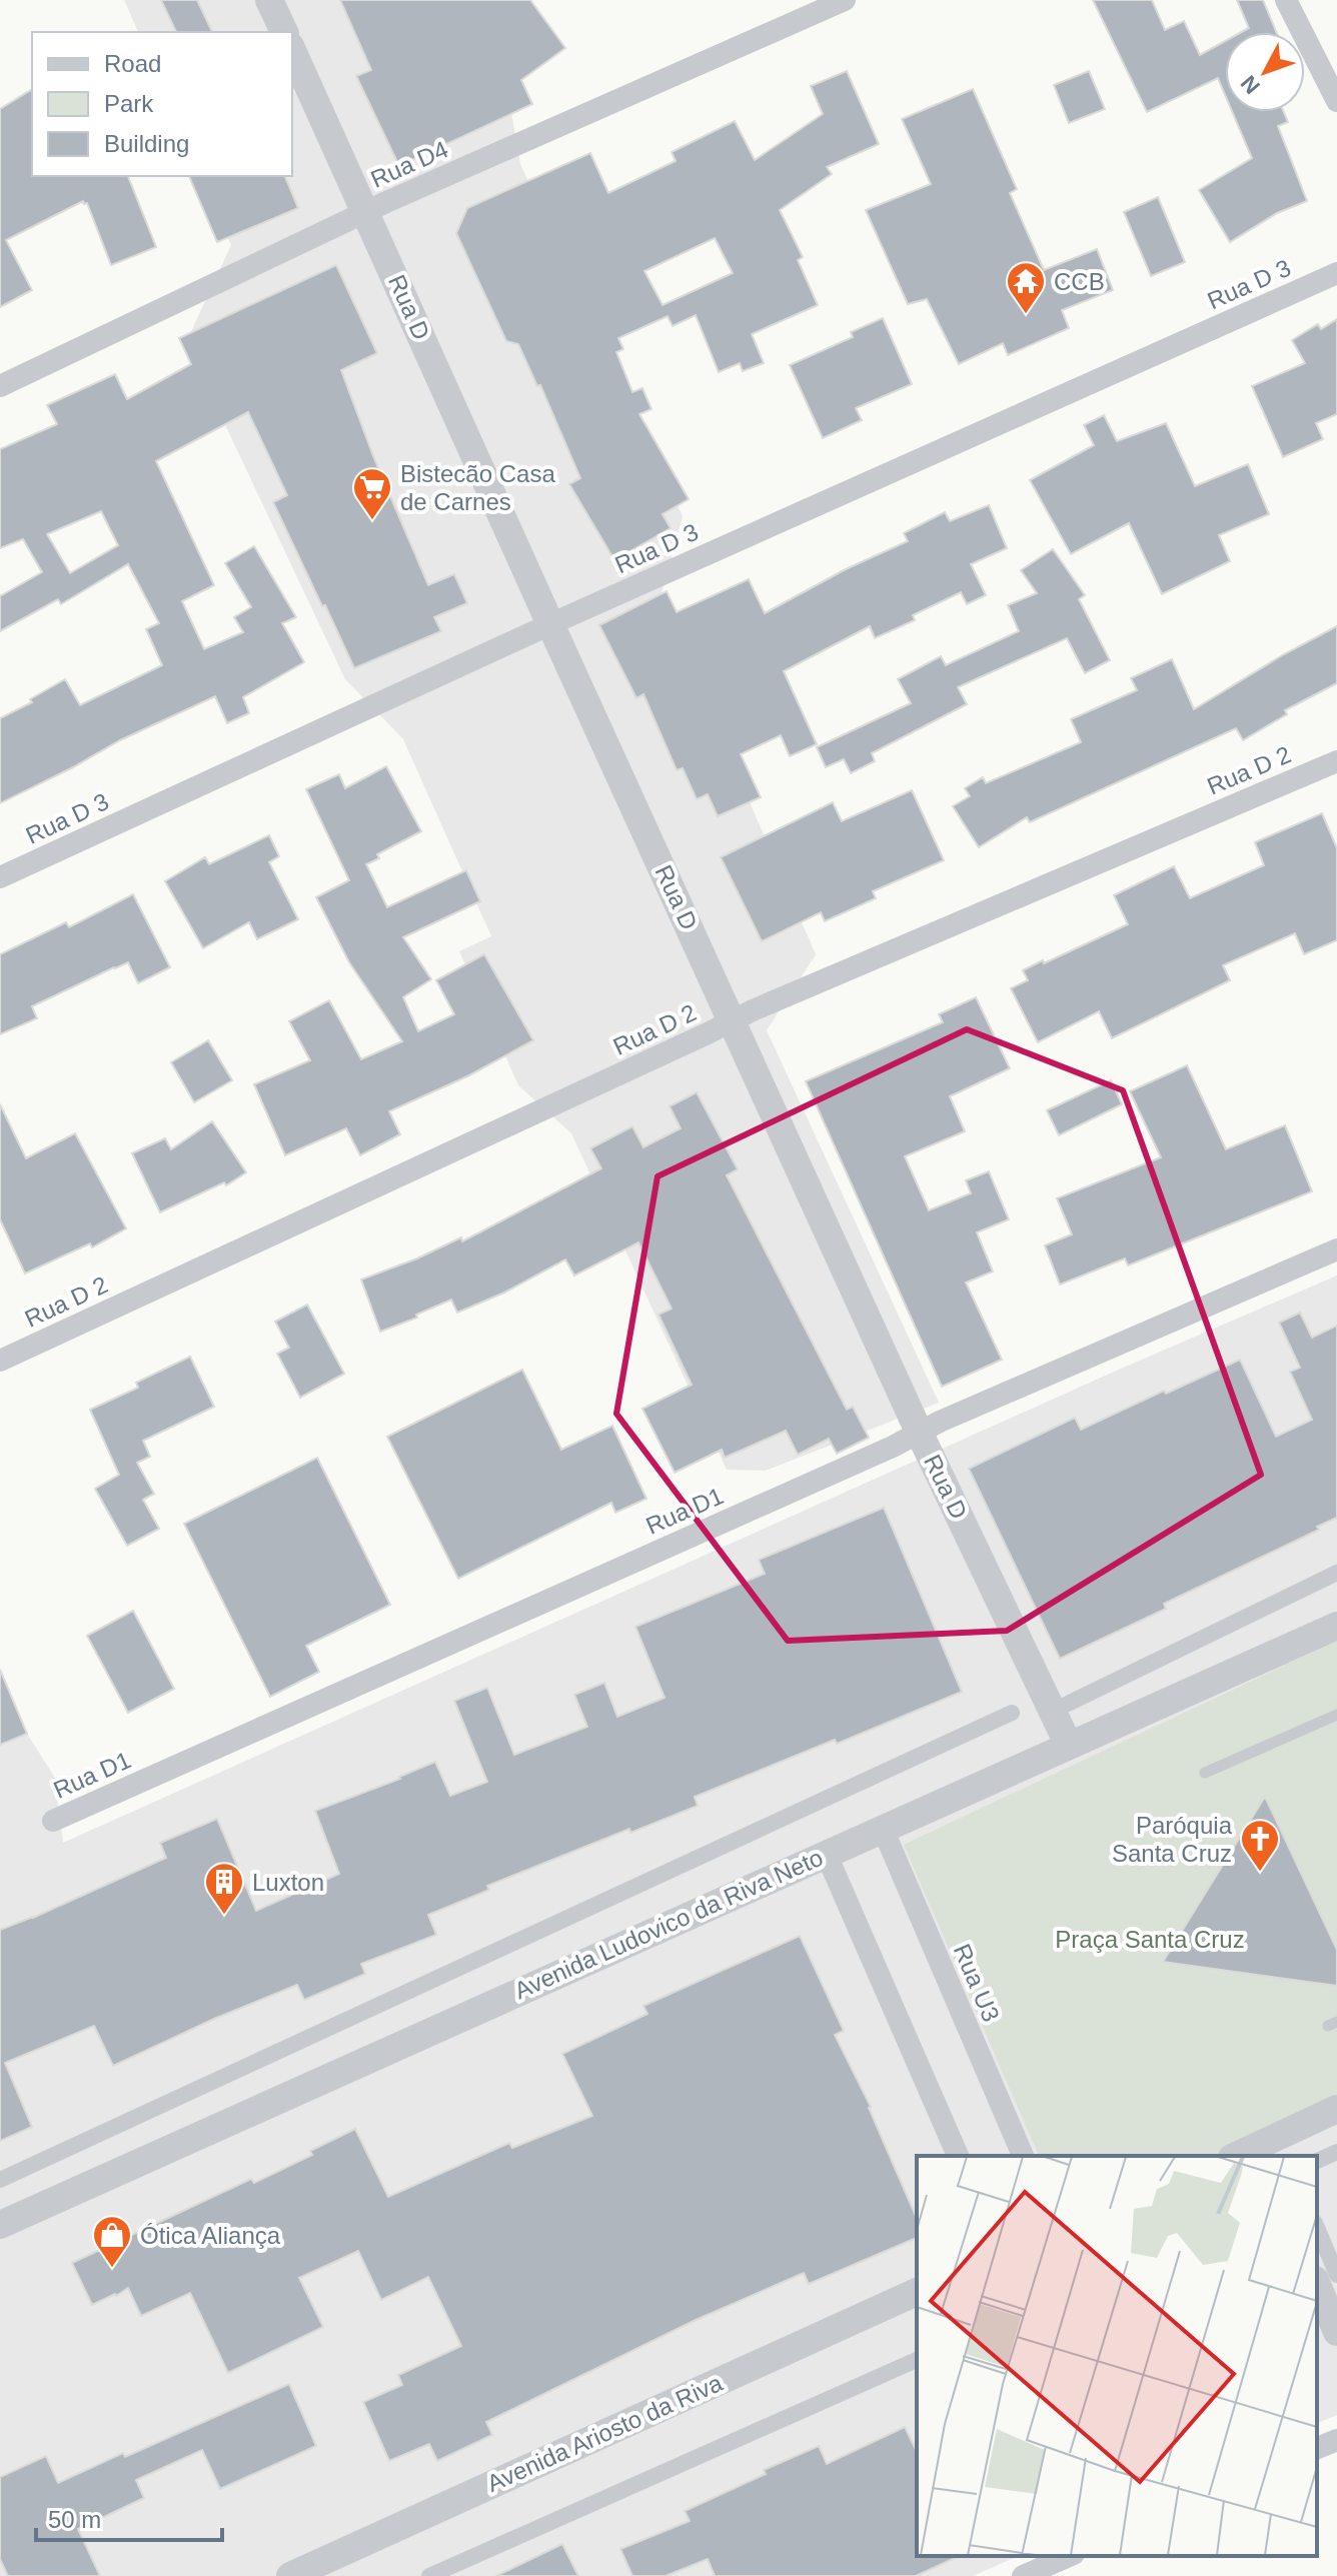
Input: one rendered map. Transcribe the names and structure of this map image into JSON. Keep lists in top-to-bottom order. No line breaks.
{"streets":{"street":["Rua D4","Rua D 3","Rua D","Rua D 2","Rua D1","Avenida Ludovico da Riva Neto","Rua U3","Avenida Ariosto da Riva"]},"crossings":[["Rua D4","Rua D"],["Rua D 3","Rua D"],["Rua D","Rua D 2"],["Rua D","Rua D1"],["Rua D","Avenida Ludovico da Riva Neto"],["Avenida Ludovico da Riva Neto","Rua U3"]],"parks":["Praça Santa Cruz"],"places":{"temple":["CCB"],"supermarket":["Bistecão Casa de Carnes"],"church":["Paróquia Santa Cruz"],"building":["Luxton"],"shop":["Ótica Aliança"]},"legend":["Road","Park","Building"],"scale_bar":"50 m","north":"bottom left"}
